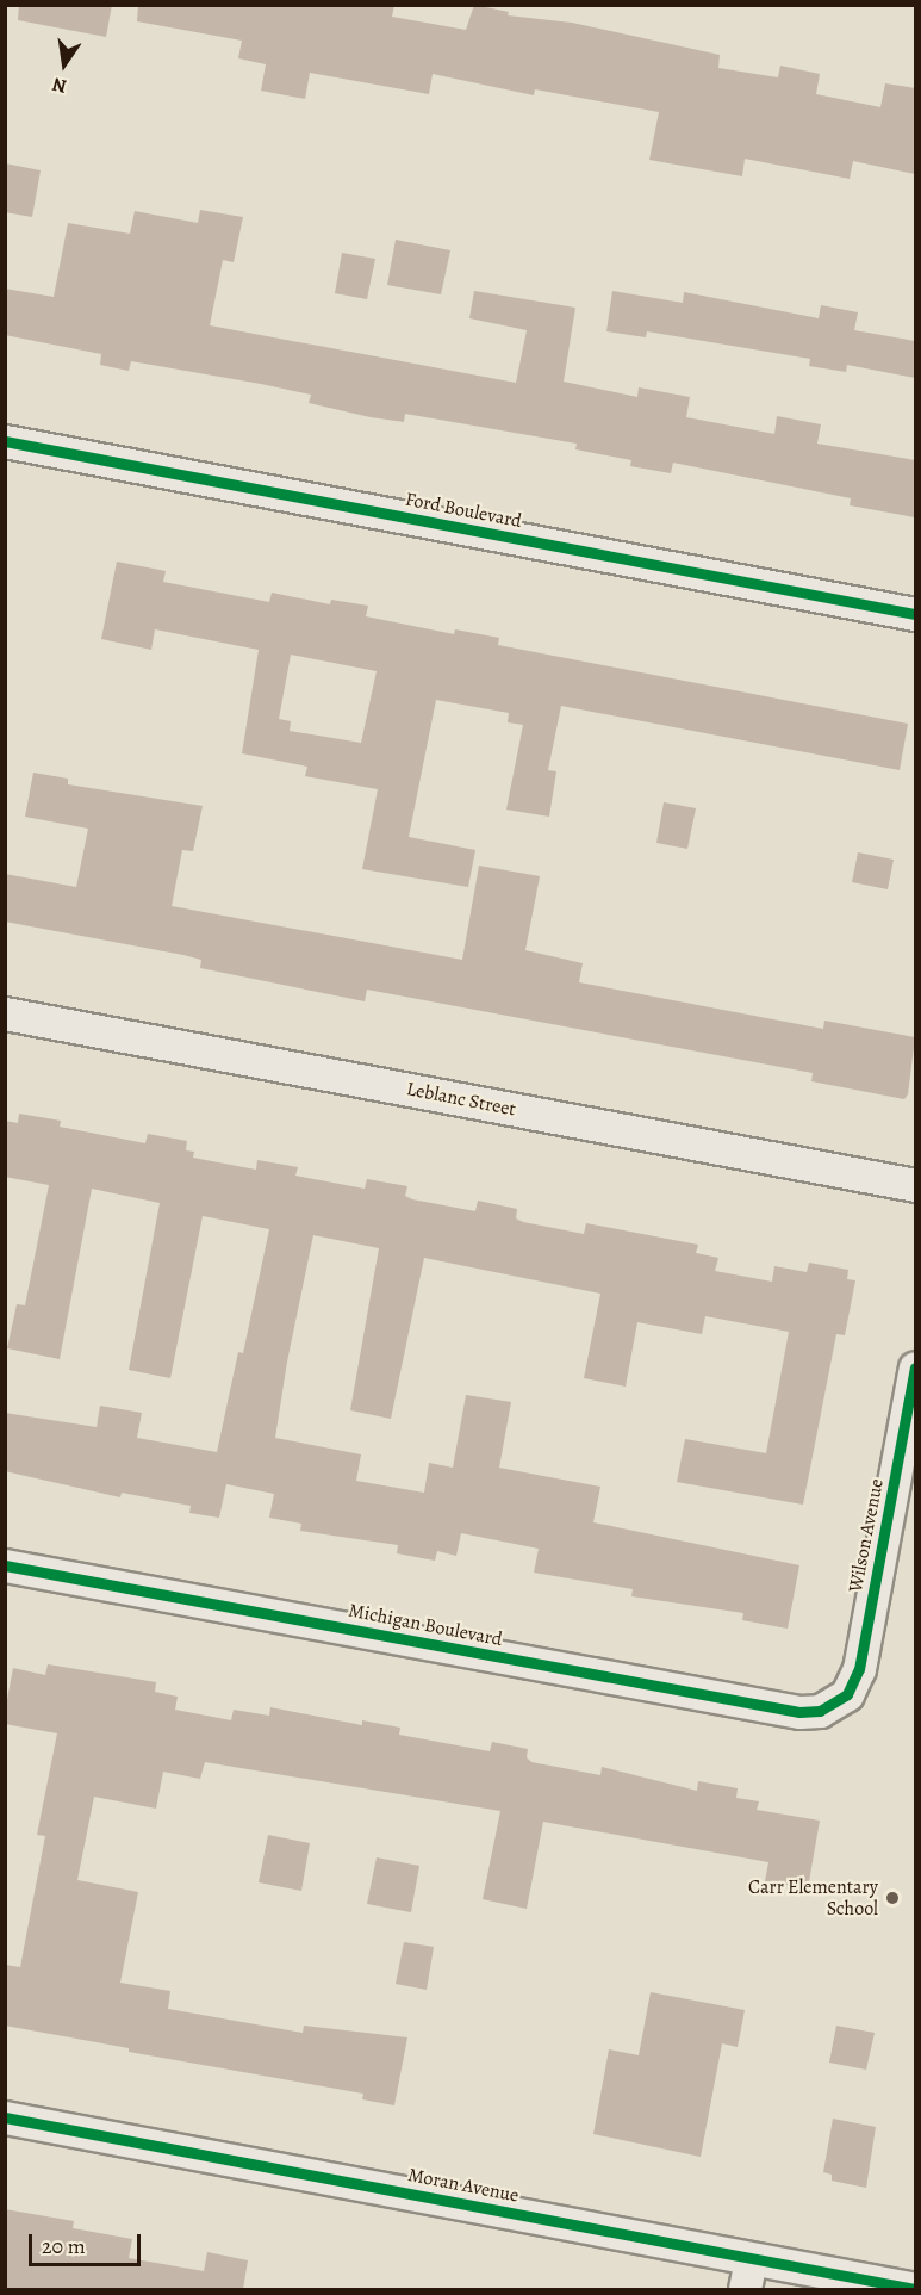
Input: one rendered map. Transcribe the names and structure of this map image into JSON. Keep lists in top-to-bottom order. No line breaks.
{"streets":{"street":["Ford Boulevard","Leblanc Street","Wilson Avenue","Michigan Boulevard","Moran Avenue"]},"crossings":[["Wilson Avenue","Michigan Boulevard"]],"places":["Carr Elementary School"],"scale_bar":"20 m","north":"bottom"}
